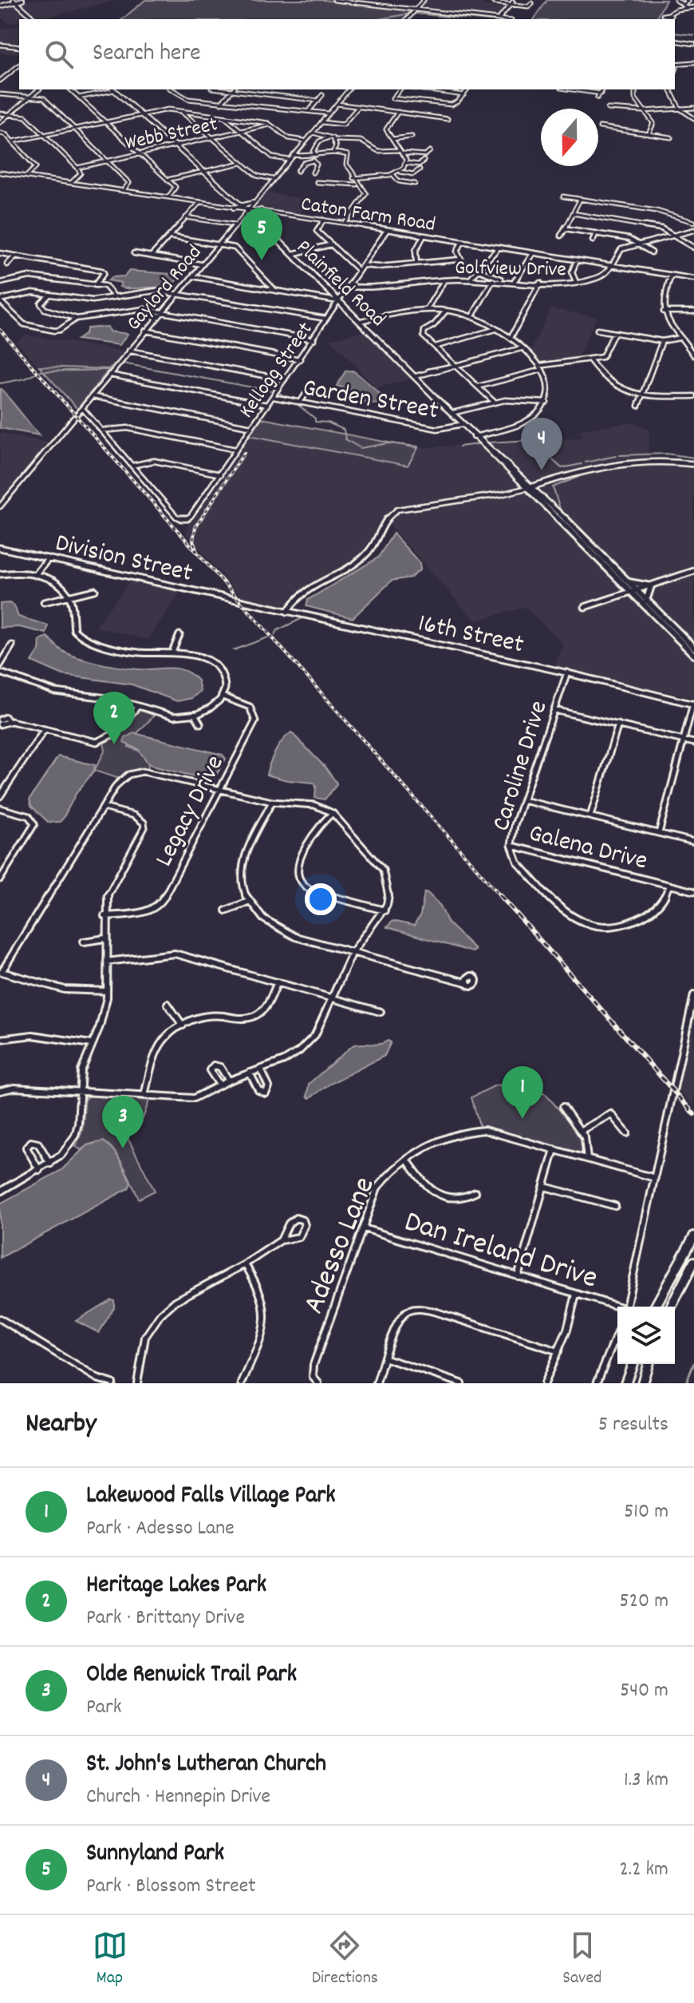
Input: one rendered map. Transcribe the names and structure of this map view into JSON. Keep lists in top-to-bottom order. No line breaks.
{"streets":{"main road":["Plainfield Road"],"street":["Webb Street","Caton Farm Road","Golfview Drive","Gaylord Road","Kellogg Street","Garden Street","Division Street","16th Street","Caroline Drive","Legacy Drive","Galena Drive","Adesso Lane","Dan Ireland Drive"]},"crossings":[["Webb Street","Plainfield Road"],["Caton Farm Road","Golfview Drive"],["Caton Farm Road","Plainfield Road"],["Caton Farm Road","Gaylord Road"],["Caton Farm Road","Kellogg Street"],["Golfview Drive","Kellogg Street"],["Plainfield Road","Gaylord Road"],["Plainfield Road","Kellogg Street"],["Plainfield Road","Garden Street"],["Gaylord Road","Garden Street"],["Kellogg Street","Garden Street"],["Division Street","16th Street"],["16th Street","Caroline Drive"],["Caroline Drive","Galena Drive"],["Adesso Lane","Dan Ireland Drive"]],"north":"bottom","page":{"search":"Search here","pins":["5","4","2","1","3"],"heading":["Nearby","5 results"],"list":[{"mark":"1","name":"Lakewood Falls Village Park","note":"Park · Adesso Lane","value":"510 m"},{"mark":"2","name":"Heritage Lakes Park","note":"Park · Brittany Drive","value":"520 m"},{"mark":"3","name":"Olde Renwick Trail Park","note":"Park","value":"540 m"},{"mark":"4","name":"St. John's Lutheran Church","note":"Church · Hennepin Drive","value":"1.3 km"},{"mark":"5","name":"Sunnyland Park","note":"Park · Blossom Street","value":"2.2 km"}],"nav":["Map","Directions","Saved"]}}
